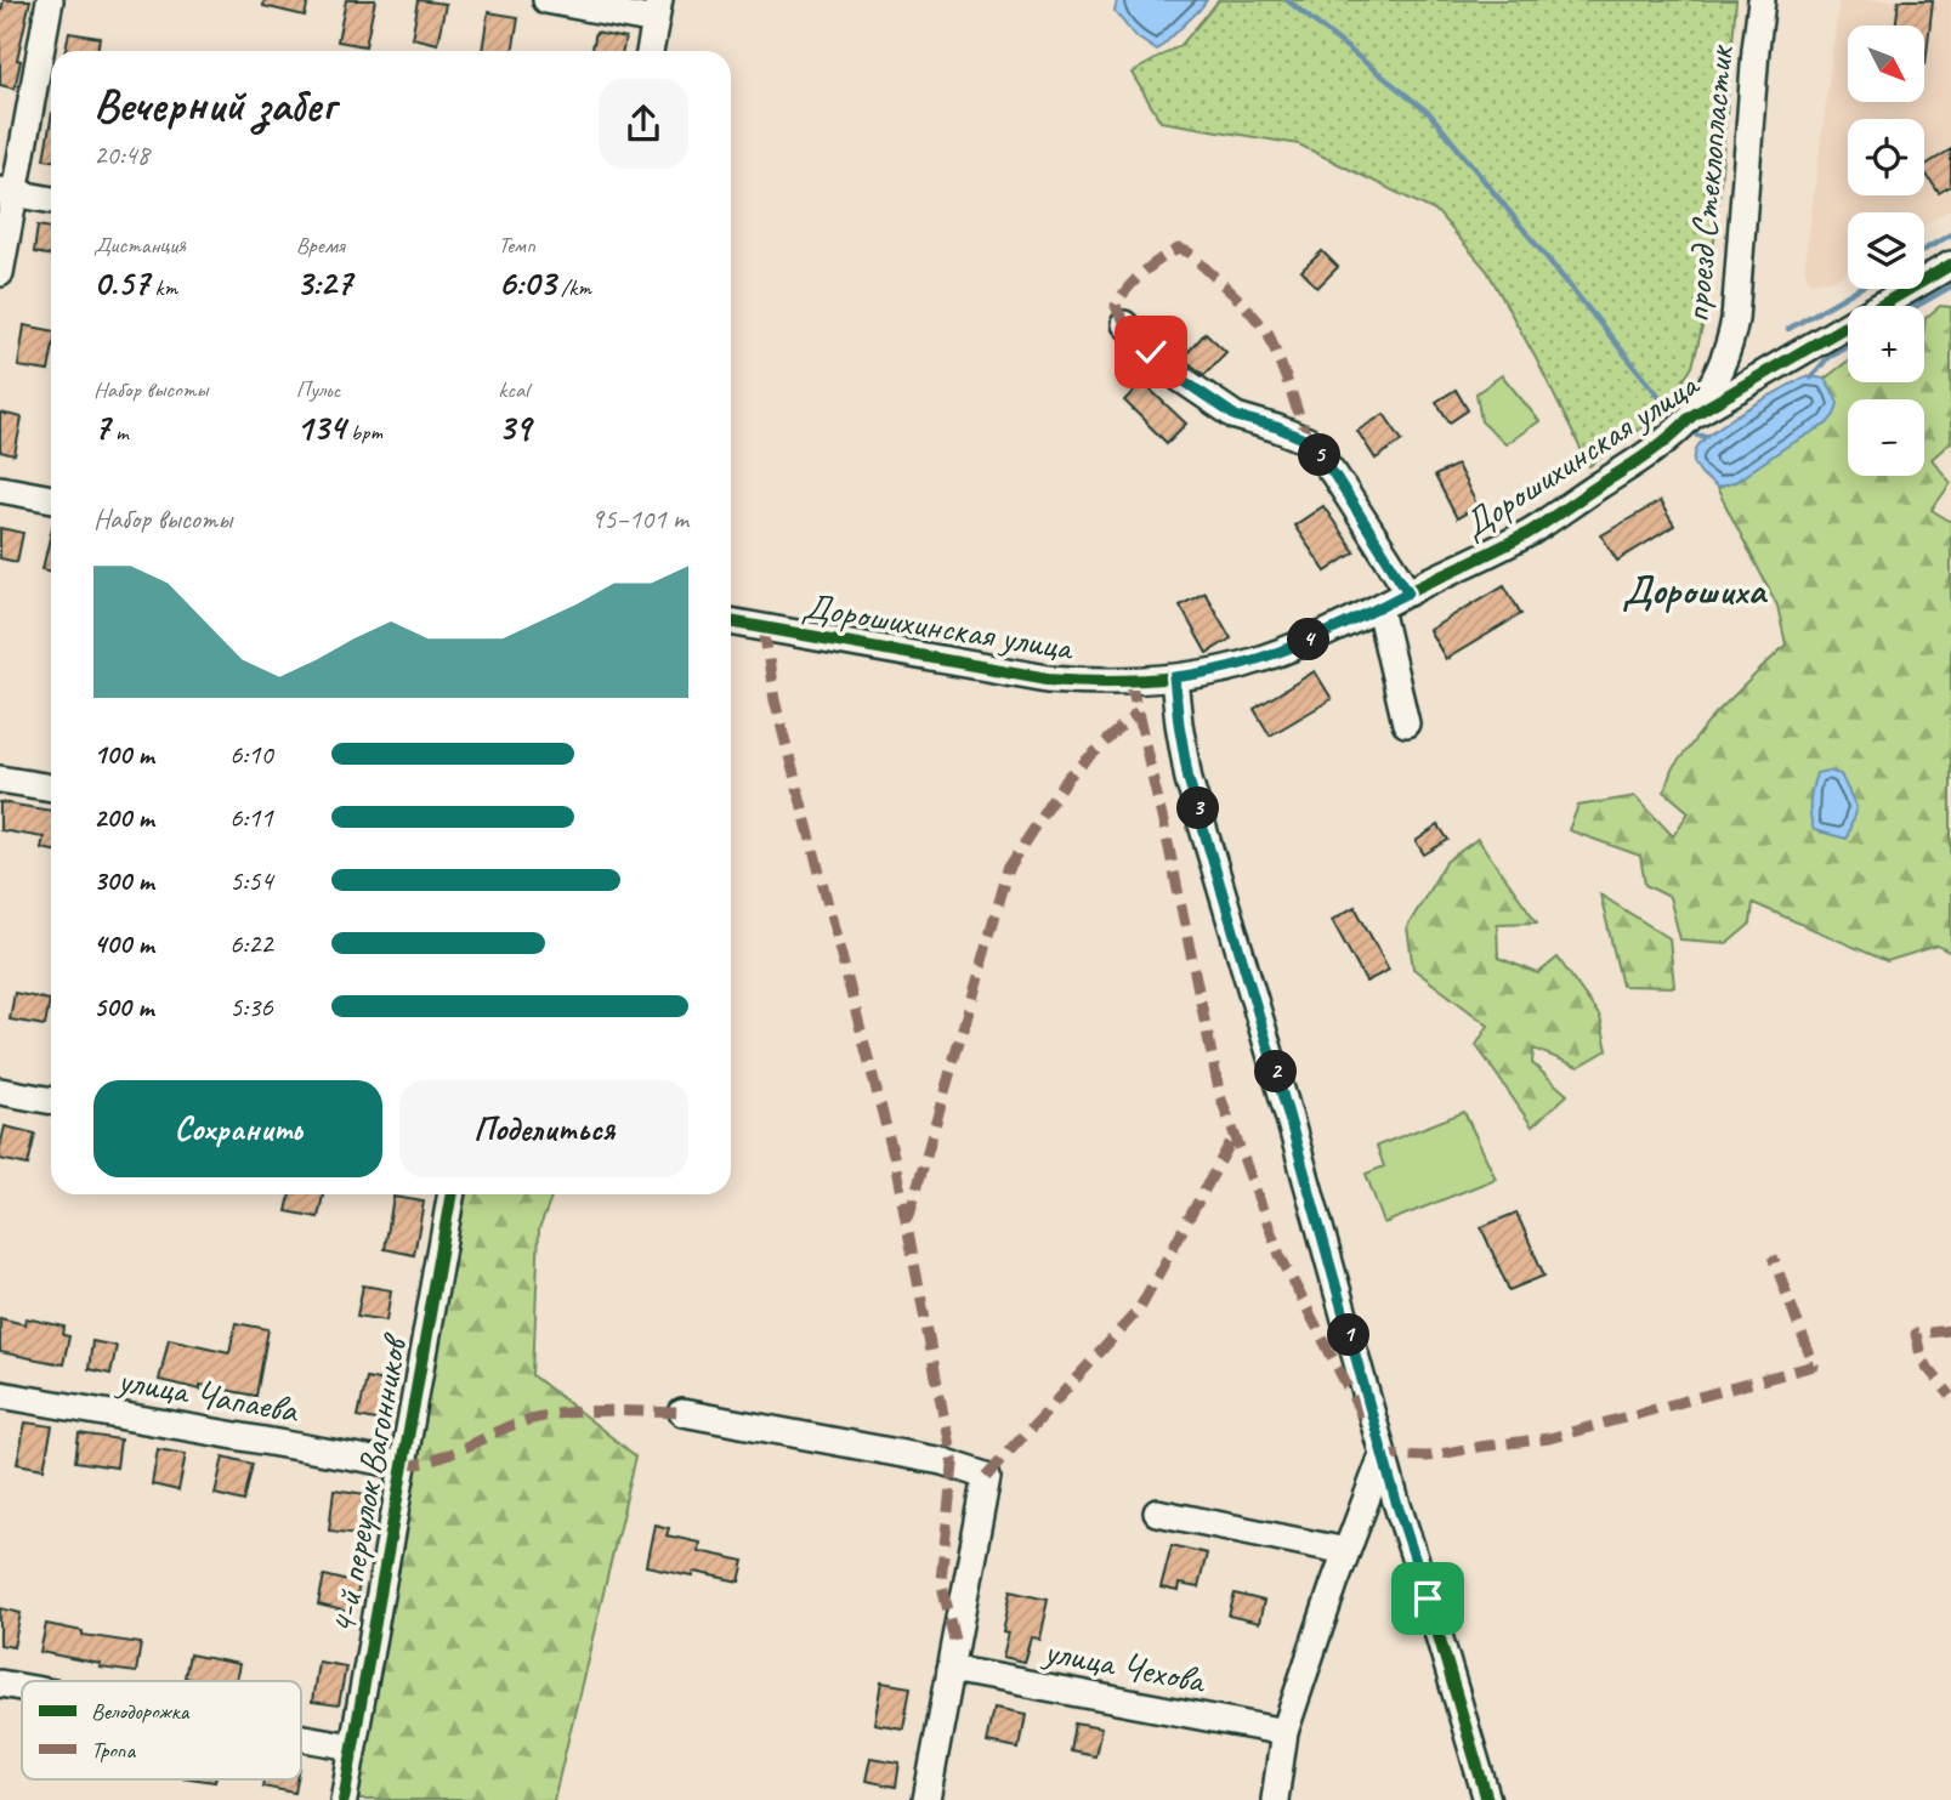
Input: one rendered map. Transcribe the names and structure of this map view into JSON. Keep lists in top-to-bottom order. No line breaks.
{"streets":{"street":["проезд Стеклопластик","Дорошихинская улица","улица Чапаева","4-й переулок Вагонников","улица Чехова"]},"crossings":[["проезд Стеклопластик","Дорошихинская улица"],["улица Чапаева","4-й переулок Вагонников"]],"districts":["Дорошиха"],"legend":["Велодорожка","Тропа"],"north":"bottom right","page":{"map_buttons":["+","−"],"heading":["Вечерний забег","20:48"],"stats":[["Дистанция","0.57 km"],["Время","3:27"],["Темп","6:03 /km"],["Набор высоты","7 m"],["Пульс","134 bpm"],["kcal","39"]],"pins":["5","4","3","2","1"],"chart":["Набор высоты","95–101 m"],"list":[{"name":"100 m","note":"6:10"},{"name":"200 m","note":"6:11"},{"name":"300 m","note":"5:54"},{"name":"400 m","note":"6:22"},{"name":"500 m","note":"5:36"}],"buttons":["Сохранить","Поделиться"]}}
